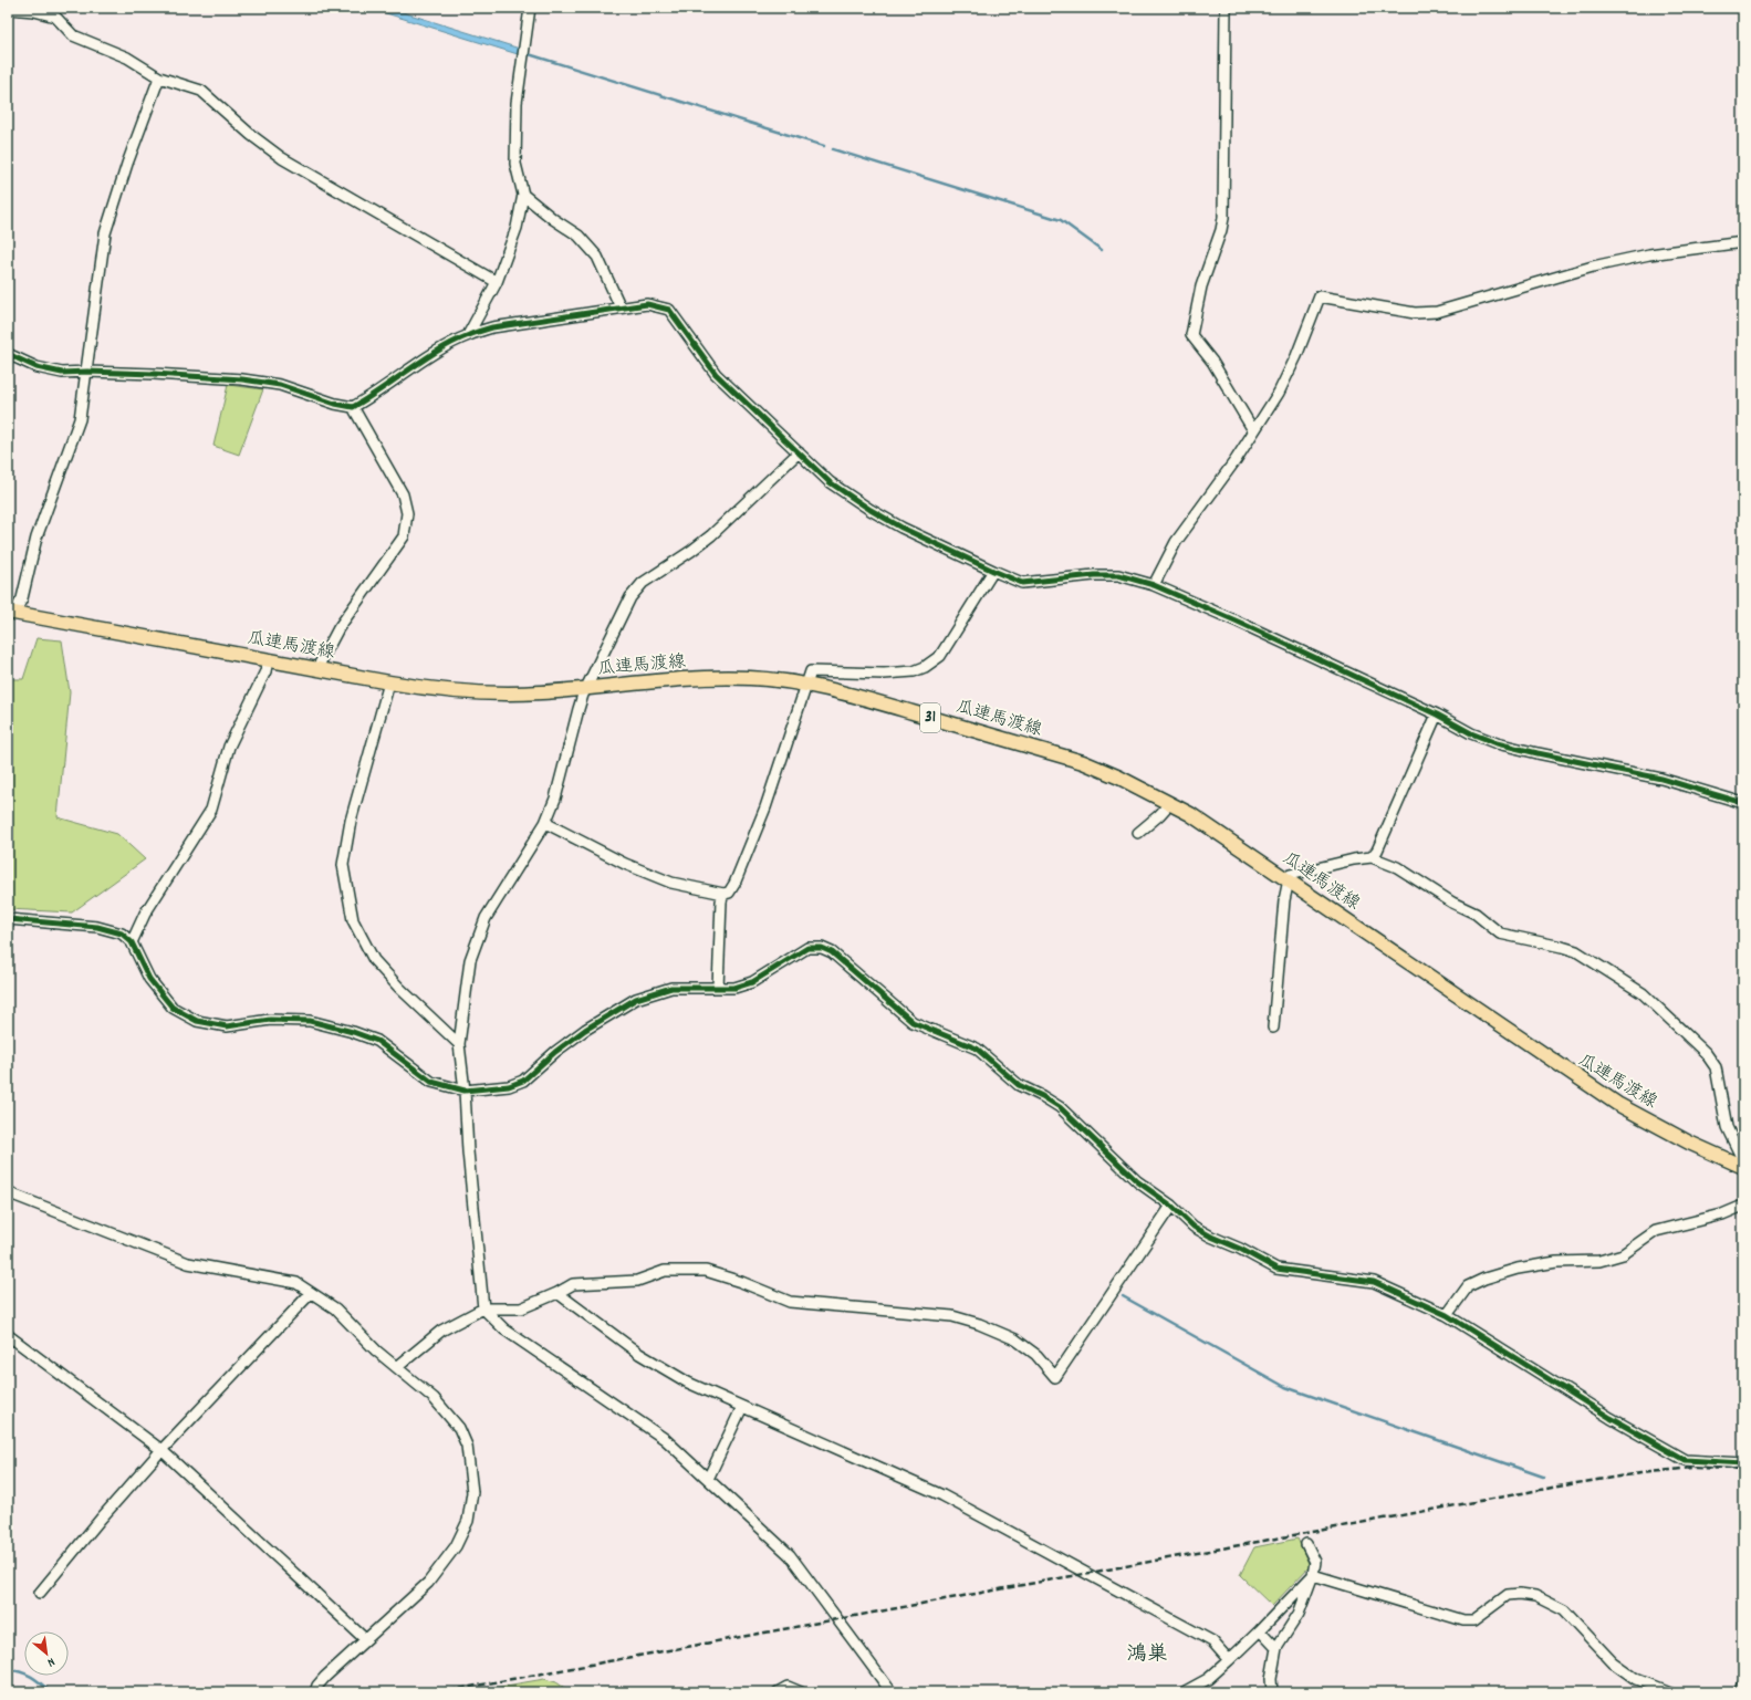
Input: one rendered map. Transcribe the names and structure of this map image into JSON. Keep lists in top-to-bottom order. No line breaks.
{"streets":{"main road":["瓜連馬渡線","31"]},"districts":["鴻巣"],"north":"bottom right"}
